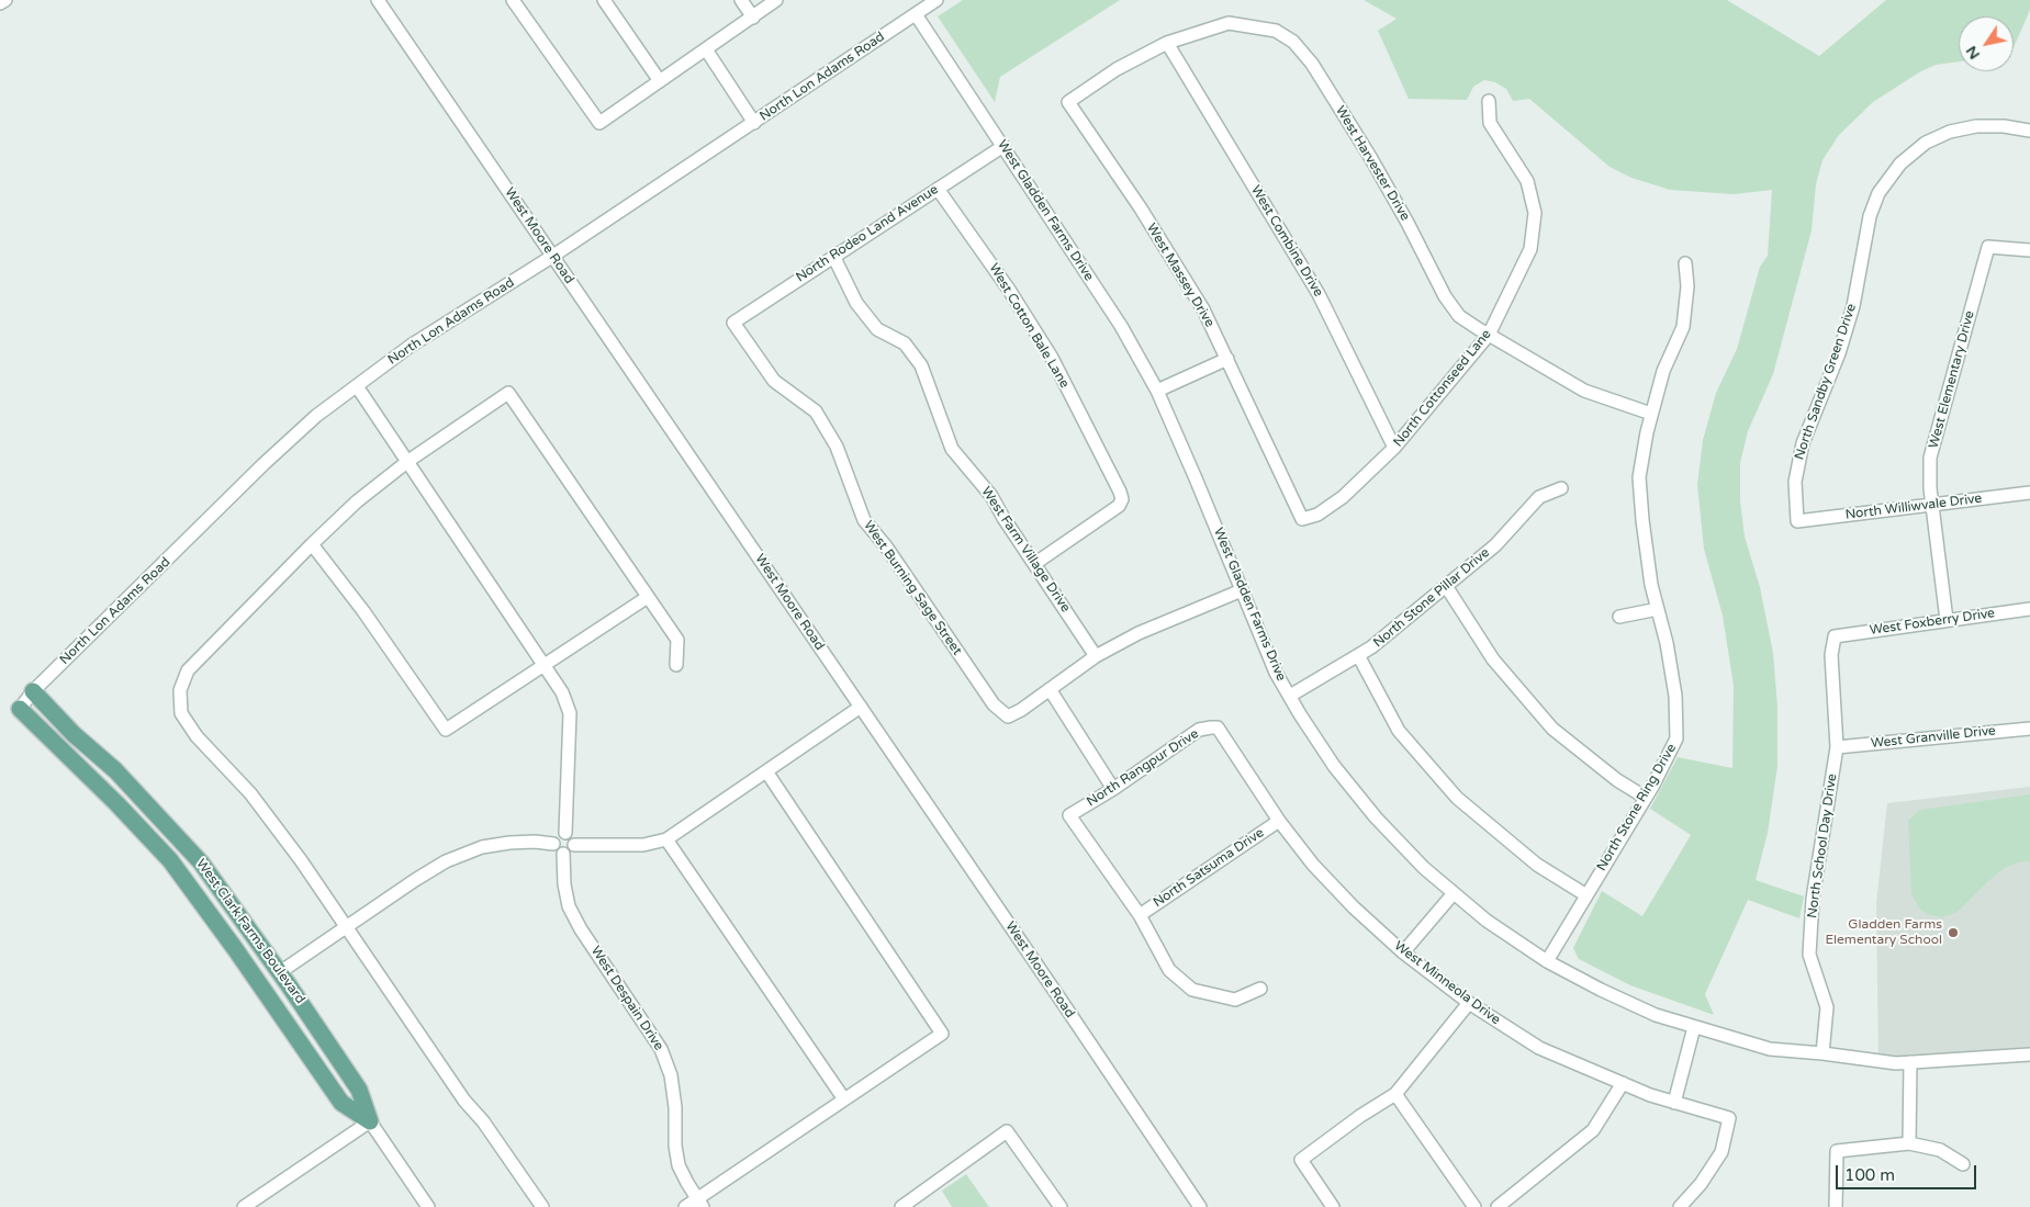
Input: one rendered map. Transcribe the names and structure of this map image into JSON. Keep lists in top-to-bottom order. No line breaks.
{"streets":{"main road":["West Clark Farms Boulevard"],"street":["North Lon Adams Road","West Harvester Drive","West Gladden Farms Drive","North Rodeo Land Avenue","West Moore Road","West Combine Drive","West Massey Drive","West Cotton Bale Lane","West Elementary Drive","North Sandby Green Drive","North Cottonseed Lane","North Williwvale Drive","West Farm Village Drive","West Burning Sage Street","North Stone Pillar Drive","West Foxberry Drive","West Granville Drive","North Rangpur Drive","North Stone Ring Drive","North School Day Drive","North Satsuma Drive","West Minneola Drive","West Despain Drive"]},"crossings":[["North Lon Adams Road","West Gladden Farms Drive"],["North Lon Adams Road","West Moore Road"],["North Lon Adams Road","West Clark Farms Boulevard"],["West Harvester Drive","West Combine Drive"],["West Harvester Drive","West Massey Drive"],["West Harvester Drive","North Cottonseed Lane"],["West Harvester Drive","North Stone Ring Drive"],["West Gladden Farms Drive","North Rodeo Land Avenue"],["West Gladden Farms Drive","North Stone Pillar Drive"],["West Gladden Farms Drive","North Stone Ring Drive"],["West Gladden Farms Drive","North School Day Drive"],["North Rodeo Land Avenue","West Cotton Bale Lane"],["North Rodeo Land Avenue","West Farm Village Drive"],["North Rodeo Land Avenue","West Burning Sage Street"],["West Combine Drive","North Cottonseed Lane"],["West Massey Drive","North Cottonseed Lane"],["West Cotton Bale Lane","West Farm Village Drive"],["West Elementary Drive","North Williwvale Drive"],["West Elementary Drive","West Foxberry Drive"],["North Sandby Green Drive","North Williwvale Drive"],["West Foxberry Drive","North School Day Drive"],["West Granville Drive","North School Day Drive"],["North Rangpur Drive","North Satsuma Drive"],["North Rangpur Drive","West Minneola Drive"],["North Satsuma Drive","West Minneola Drive"]],"places":["Gladden Farms Elementary School"],"scale_bar":"100 m","north":"bottom left"}
